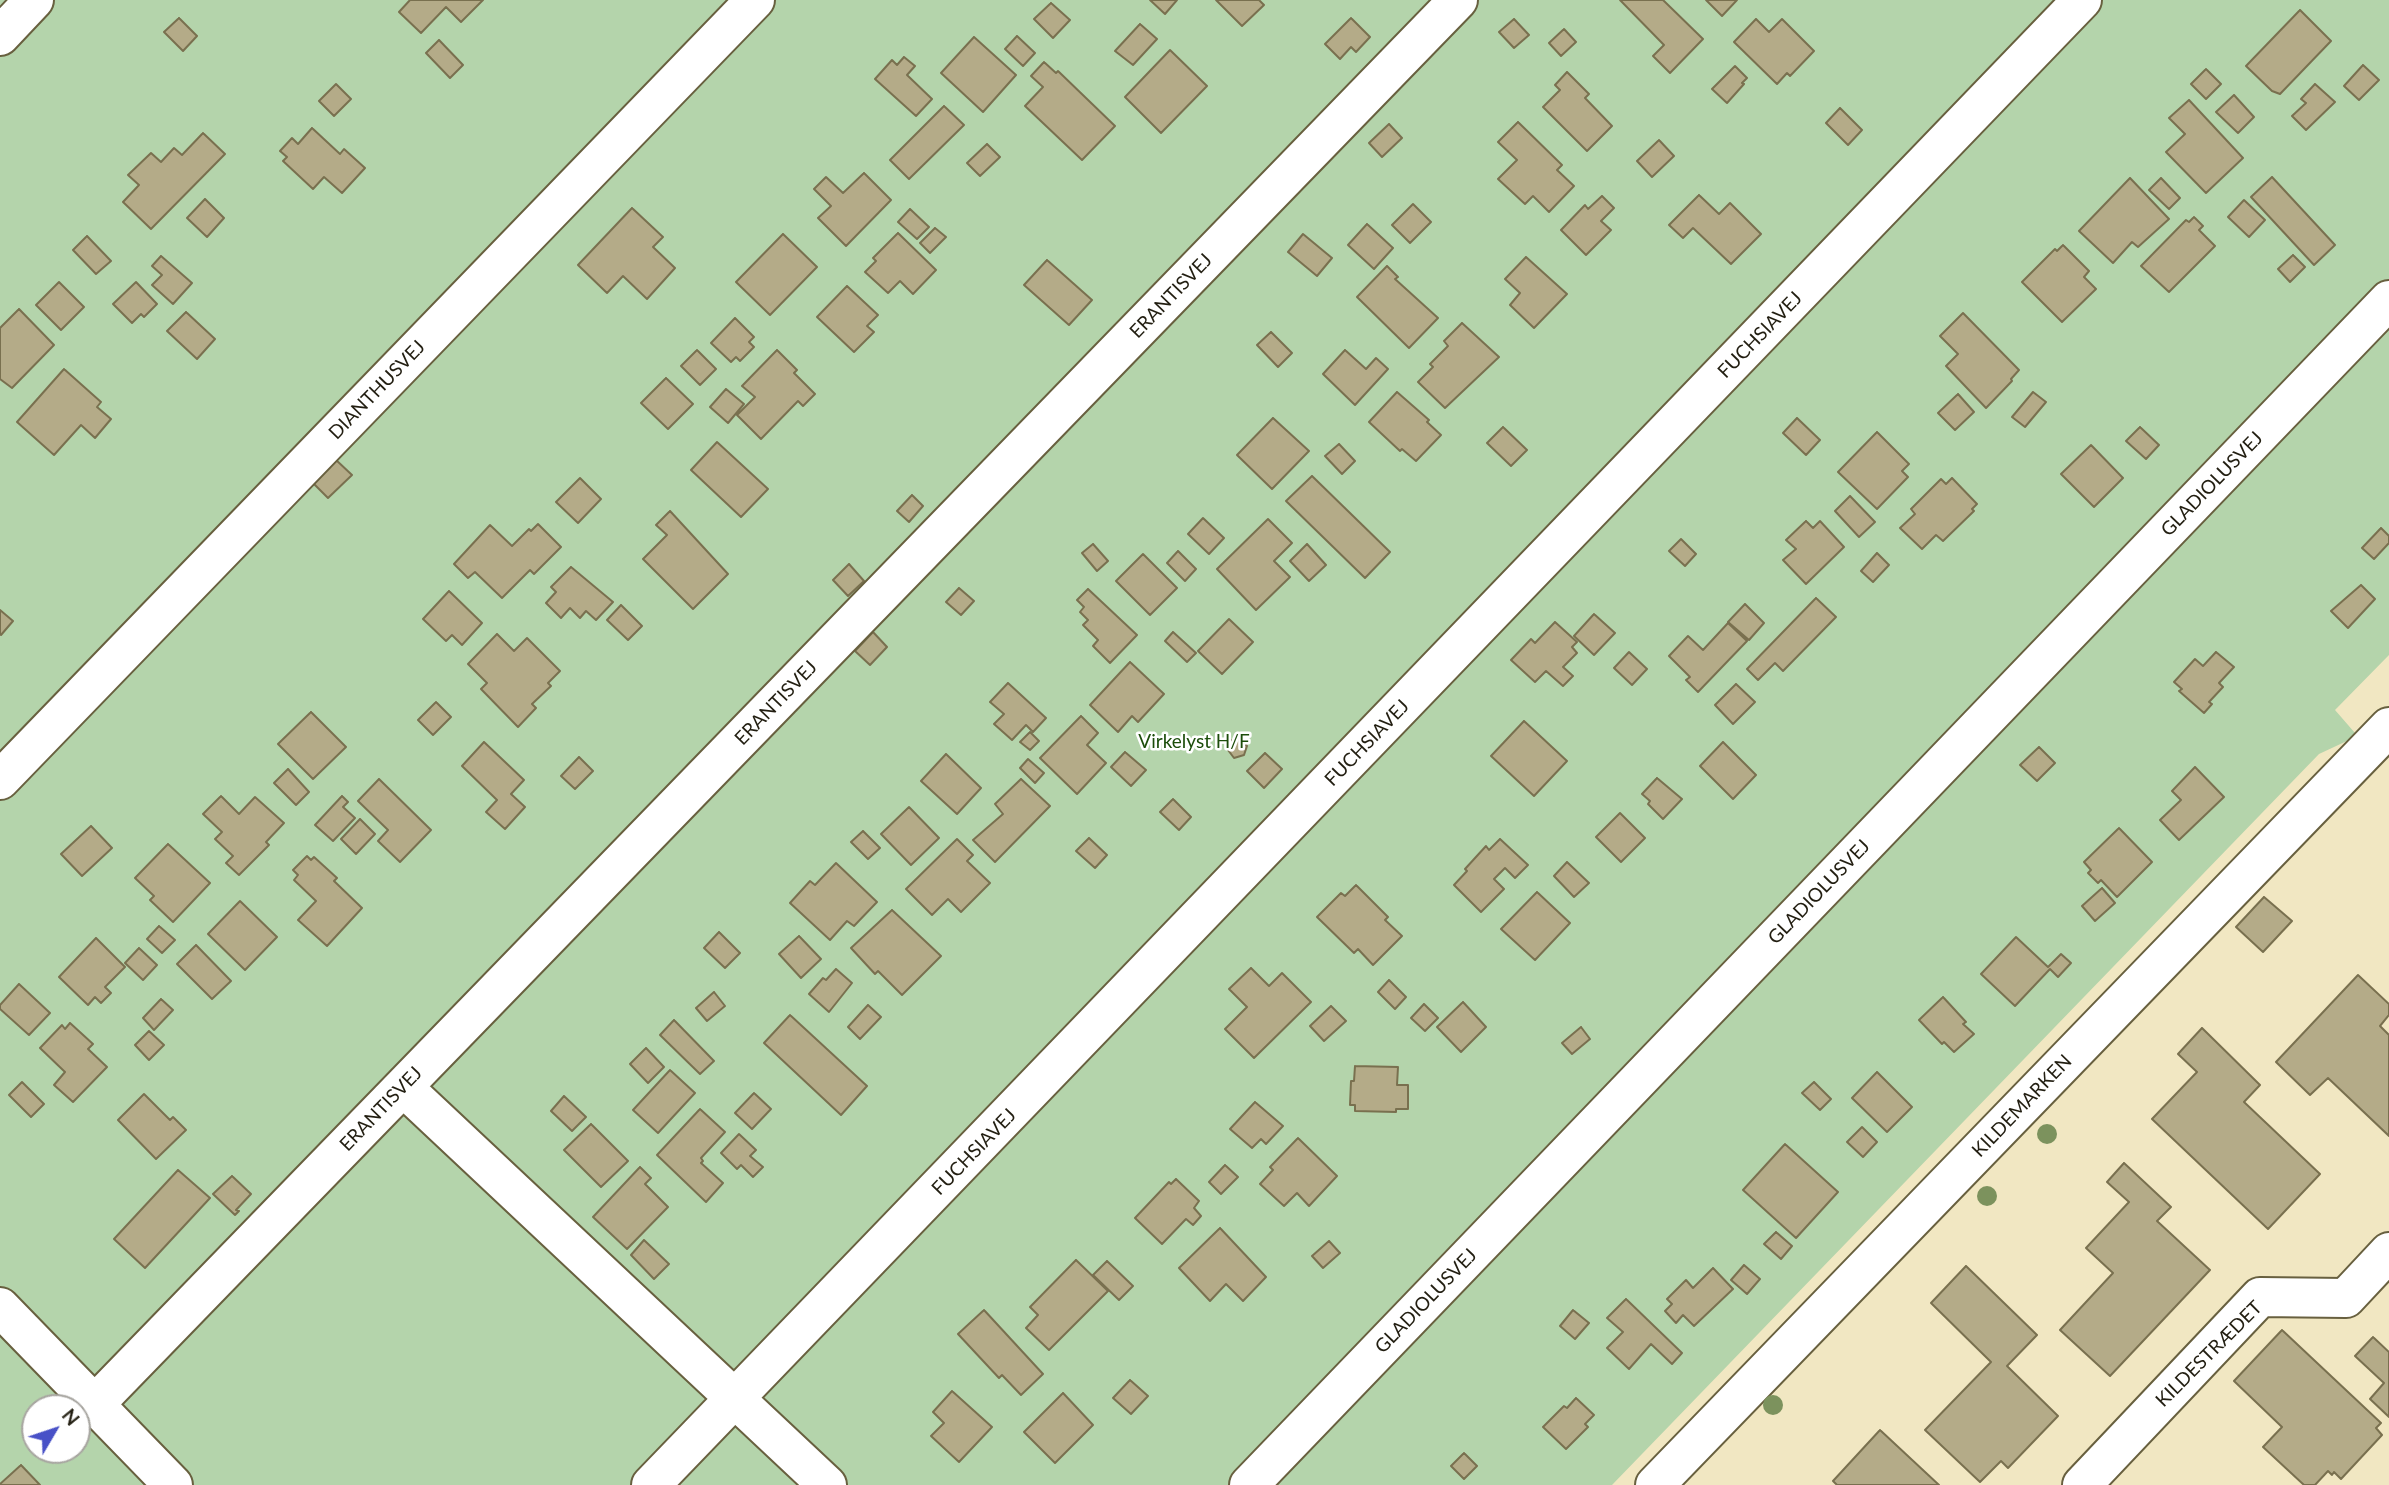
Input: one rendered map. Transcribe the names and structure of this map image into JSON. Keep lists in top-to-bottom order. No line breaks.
{"streets":{"street":["ERANTISVEJ","FUCHSIAVEJ","DIANTHUSVEJ","GLADIOLUSVEJ","KILDEMARKEN","KILDESTRÆDET"]},"parks":["Virkelyst H/F"],"north":"top right"}
